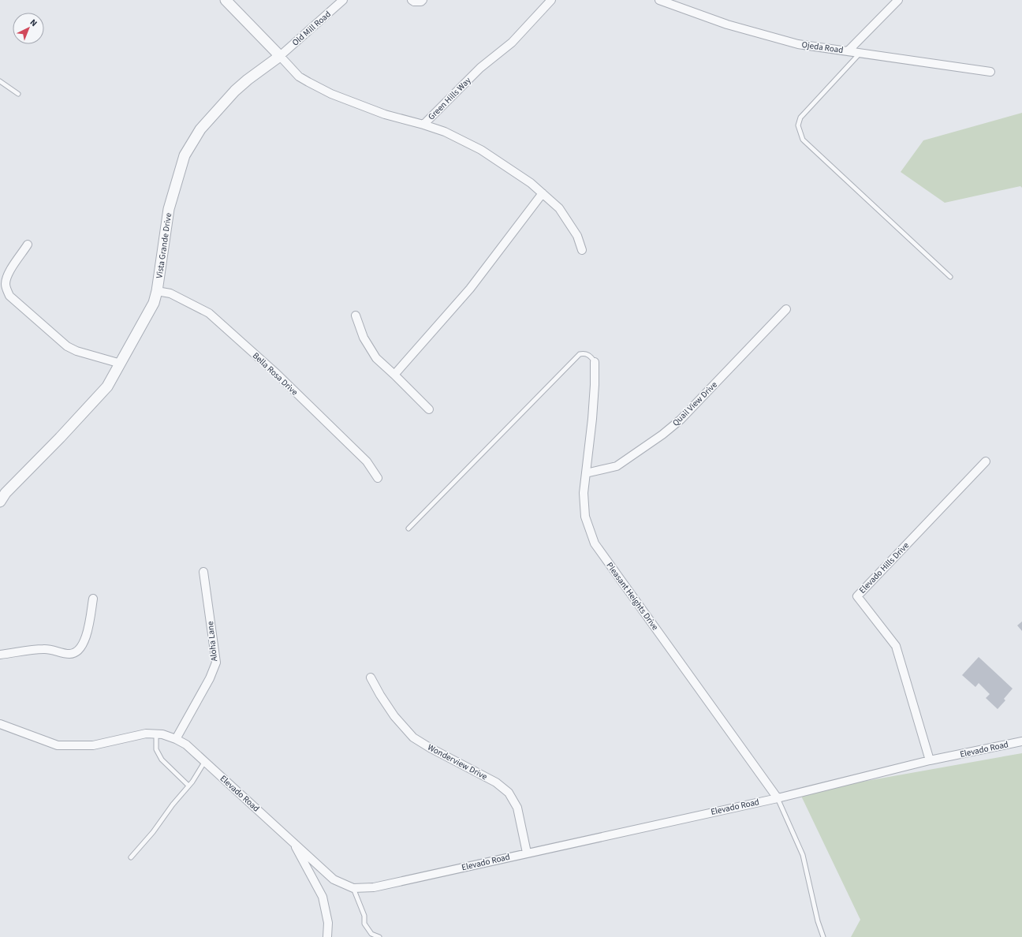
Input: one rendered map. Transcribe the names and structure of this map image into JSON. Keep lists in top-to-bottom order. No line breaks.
{"streets":{"street":["Old Mill Road","Ojeda Road","Green Hills Way","Vista Grande Drive","Bella Rosa Drive","Quail View Drive","Elevado Hills Drive","Pleasant Heights Drive","Aloha Lane","Elevado Road","Wonderview Drive"]},"crossings":[["Old Mill Road","Green Hills Way"],["Old Mill Road","Vista Grande Drive"],["Green Hills Way","Vista Grande Drive"],["Vista Grande Drive","Bella Rosa Drive"],["Quail View Drive","Pleasant Heights Drive"],["Elevado Hills Drive","Elevado Road"],["Pleasant Heights Drive","Elevado Road"],["Aloha Lane","Elevado Road"],["Elevado Road","Wonderview Drive"]],"north":"top right"}
